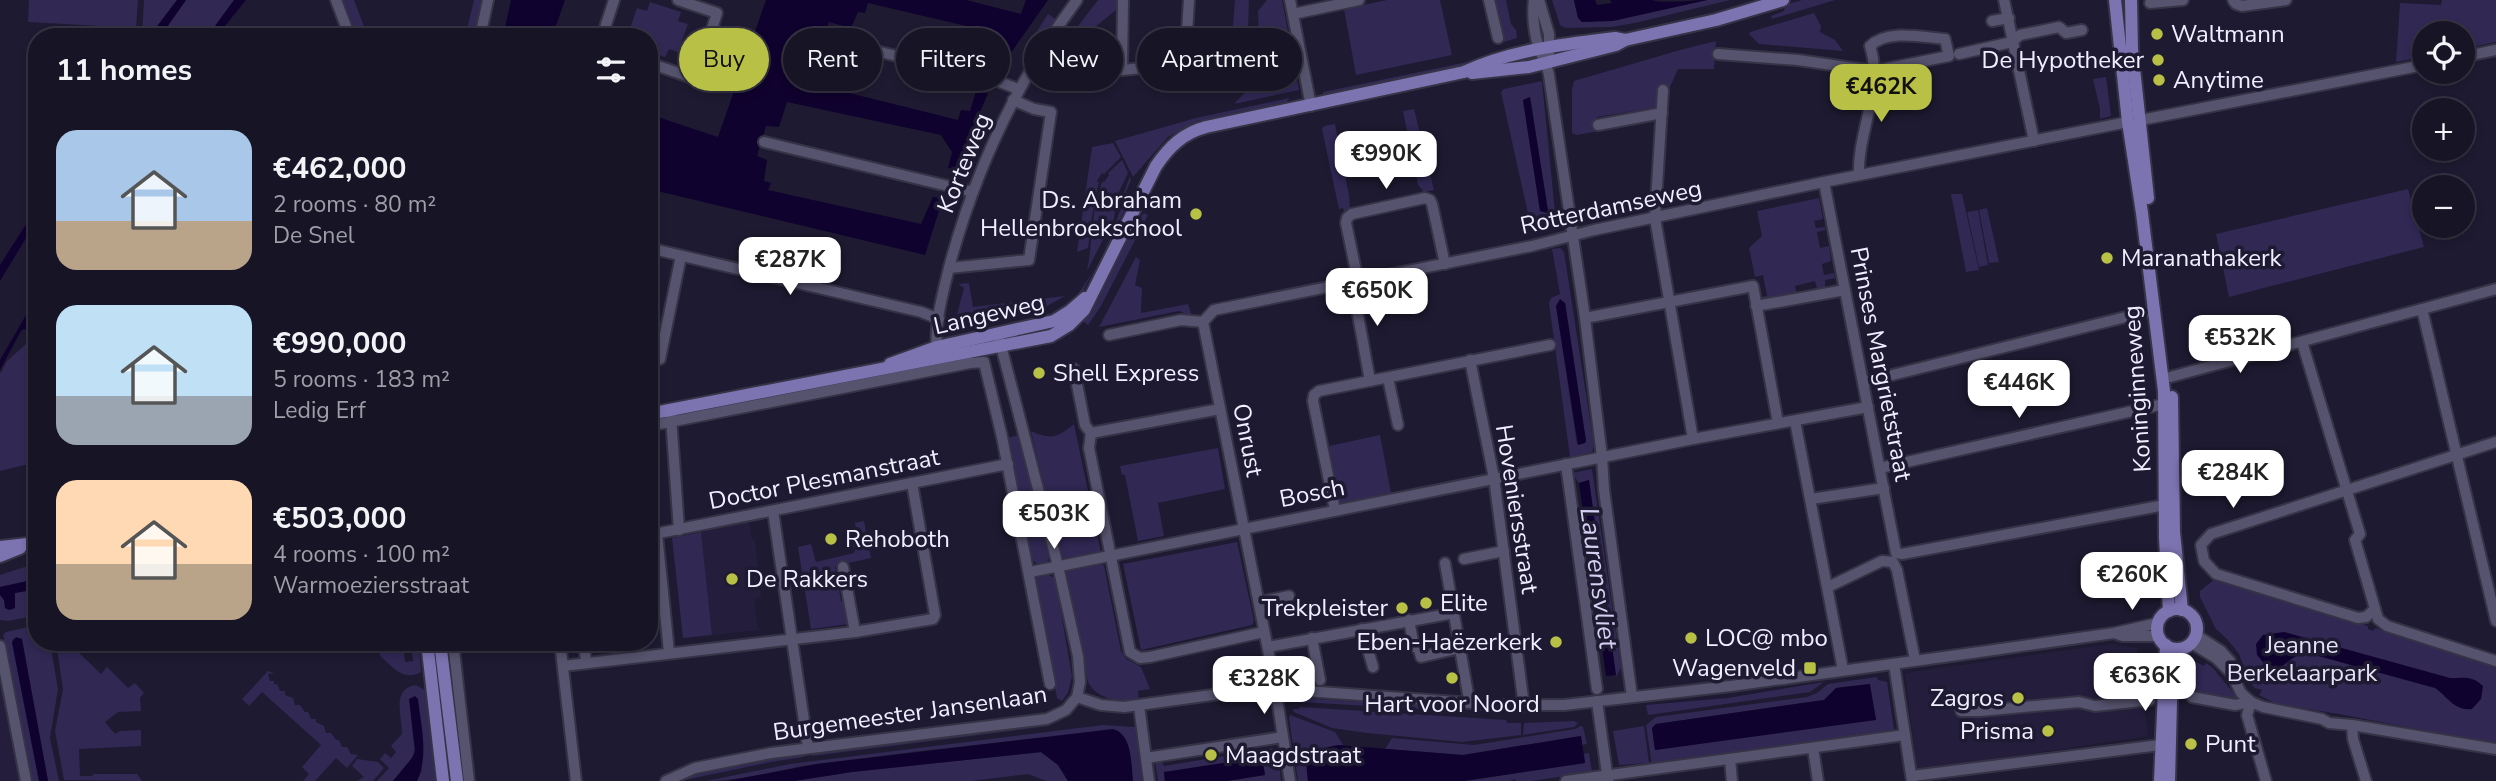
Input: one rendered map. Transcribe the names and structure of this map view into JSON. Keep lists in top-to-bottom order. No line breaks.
{"streets":{"main road":["Langeweg","Koninginneweg"],"street":["Korteweg","Rotterdamseweg","Prinses Margrietstraat","Onrust","Doctor Plesmanstraat","Bosch","Hoveniersstraat","Burgemeester Jansenlaan"]},"crossings":[["Korteweg","Langeweg"],["Rotterdamseweg","Prinses Margrietstraat"],["Rotterdamseweg","Koninginneweg"],["Rotterdamseweg","Onrust"],["Langeweg","Doctor Plesmanstraat"],["Prinses Margrietstraat","Bosch"],["Prinses Margrietstraat","Burgemeester Jansenlaan"],["Onrust","Bosch"],["Onrust","Burgemeester Jansenlaan"],["Bosch","Hoveniersstraat"],["Hoveniersstraat","Burgemeester Jansenlaan"]],"water":["Laurensvliet"],"parks":["Jeanne Berkelaarpark"],"places":{"other":["Waltmann","De Hypotheker","Anytime","Ds. Abraham Hellenbroekschool","Maranathakerk","Shell Express","Rehoboth","De Rakkers","Elite","Trekpleister","LOC@ mbo","Eben-Haëzerkerk","Hart voor Noord","Zagros","Prisma","Punt","Maagdstraat"],"transit":["Wagenveld"]},"page":{"map_buttons":["+","−"],"chip":["Buy","Rent","Filters","New","Apartment"],"heading":"11 homes","price":["€462K","€990K","€287K","€650K","€532K","€446K","€284K","€503K","€260K","€636K","€328K"],"list":[{"name":"€462,000","note":"2 rooms · 80 m² · De Snel"},{"name":"€990,000","note":"5 rooms · 183 m² · Ledig Erf"},{"name":"€503,000","note":"4 rooms · 100 m² · Warmoeziersstraat"}]}}
